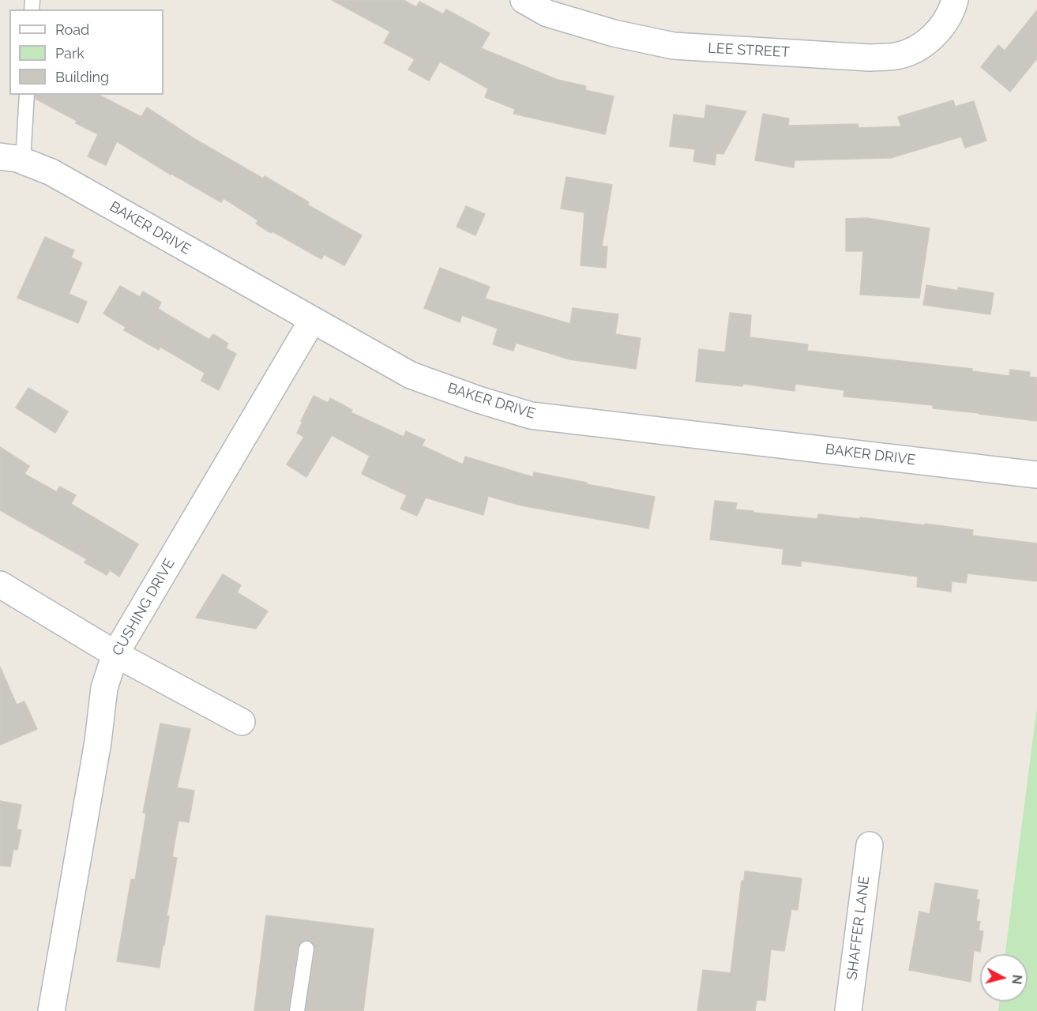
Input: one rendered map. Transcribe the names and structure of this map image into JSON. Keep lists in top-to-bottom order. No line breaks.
{"streets":{"street":["LEE STREET","BAKER DRIVE","CUSHING DRIVE","SHAFFER LANE"]},"crossings":[["BAKER DRIVE","CUSHING DRIVE"]],"legend":["Road","Park","Building"],"north":"right"}
